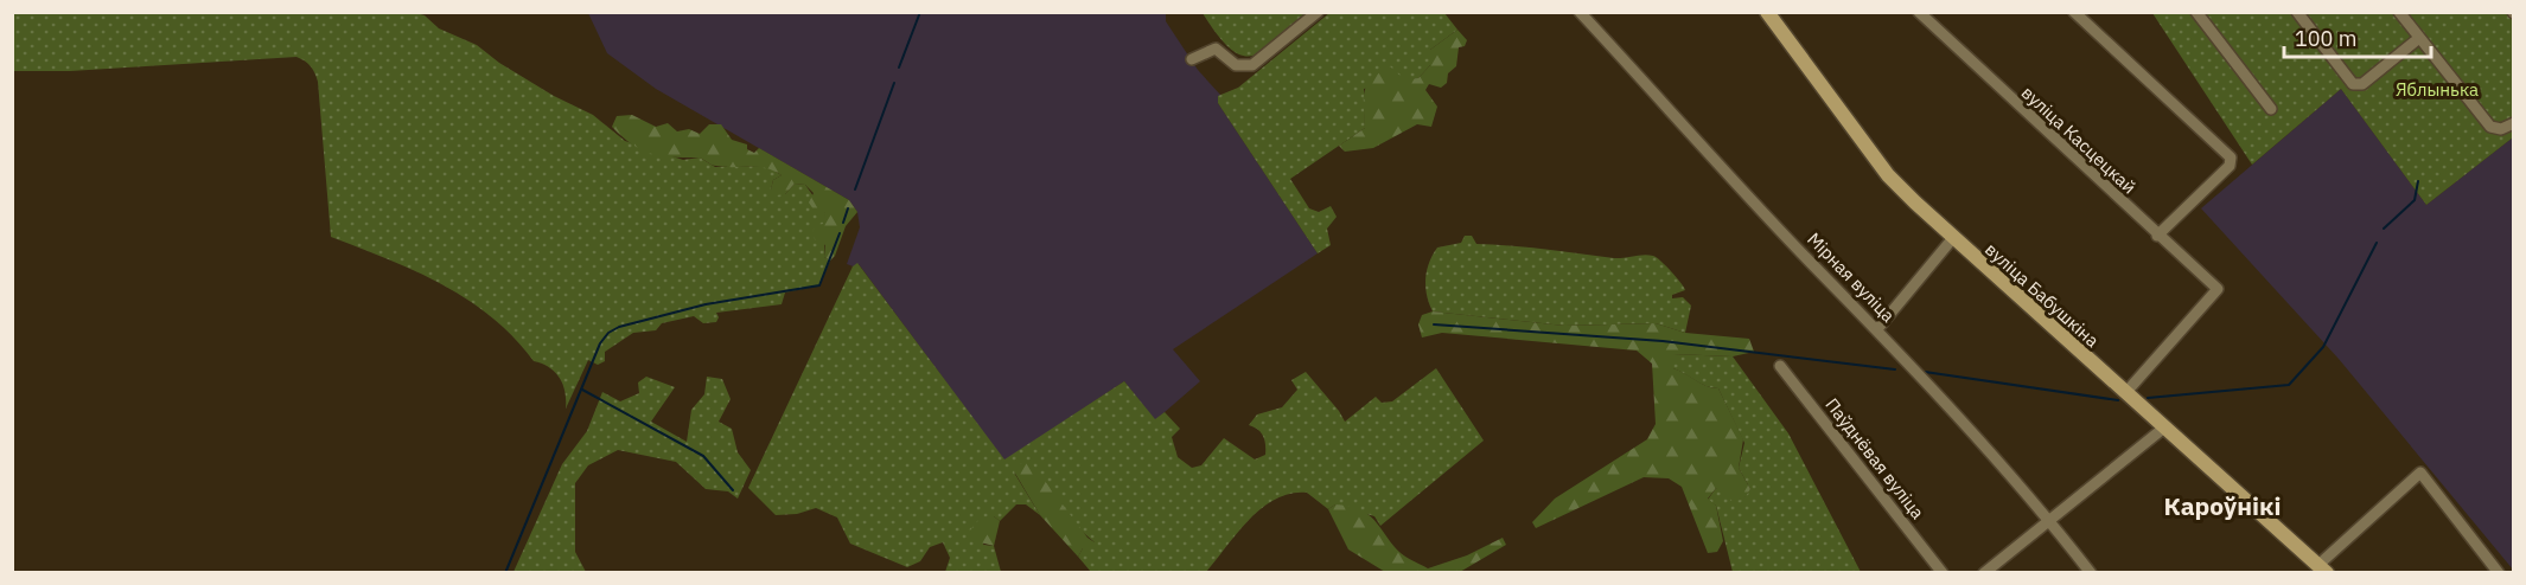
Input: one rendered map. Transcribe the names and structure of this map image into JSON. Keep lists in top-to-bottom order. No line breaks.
{"streets":{"street":["вуліца Касцецкай","Мірная вуліца","вуліца Бабушкіна","Паўднёвая вуліца"]},"crossings":[["вуліца Касцецкай","вуліца Бабушкіна"]],"districts":["Кароўнікі"],"parks":["Яблынька"],"scale_bar":"100 m"}
